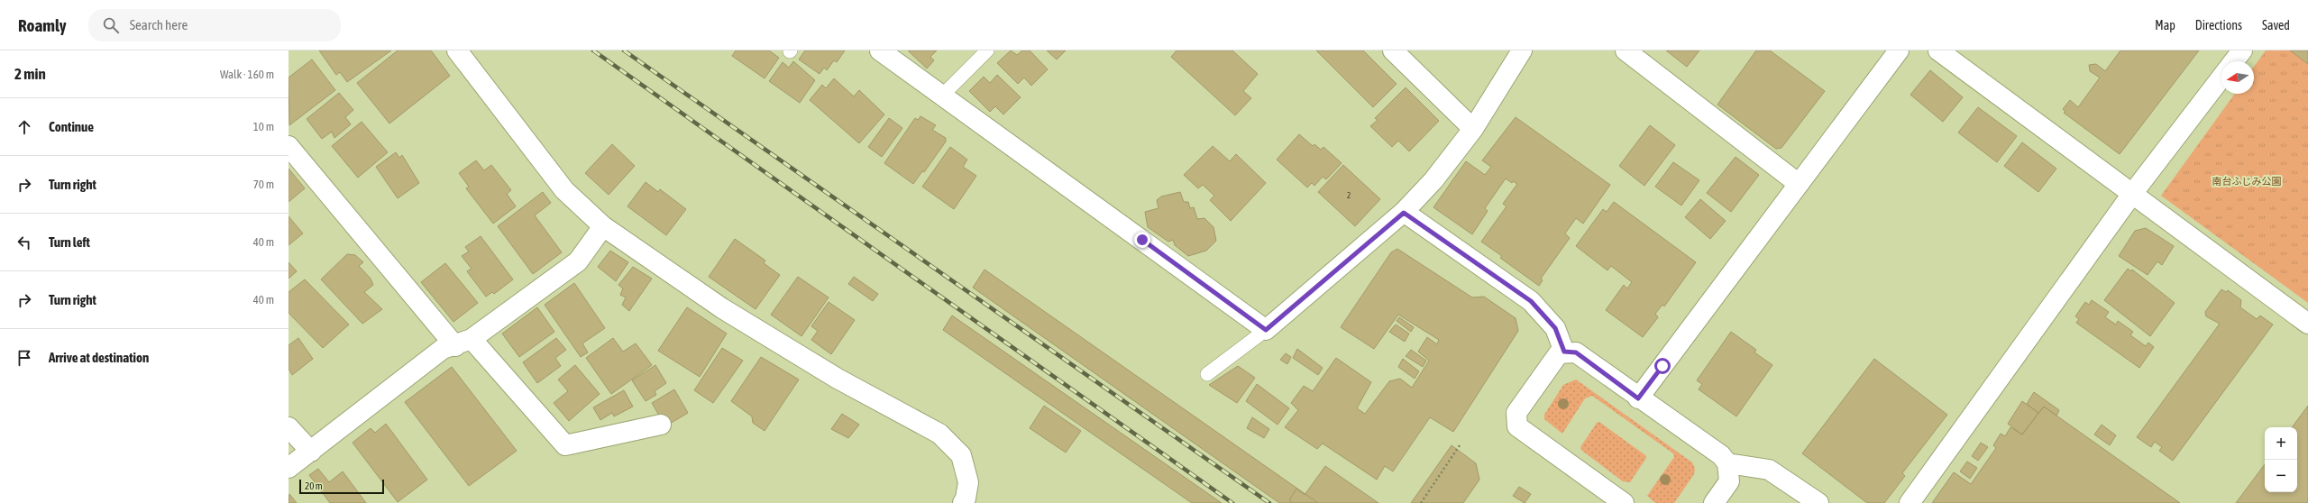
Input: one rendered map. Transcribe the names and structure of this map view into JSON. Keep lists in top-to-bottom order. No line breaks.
{"parks":["南台ふじみ公園"],"house_numbers":["2"],"scale_bar":"20 m","north":"left","page":{"header":"Roamly","search":"Search here","nav":["Map","Directions","Saved"],"heading":["2 min","Walk · 160 m"],"list":[["Continue","10 m"],["Turn right","70 m"],["Turn left","40 m"],["Turn right","40 m"],"Arrive at destination"],"map_buttons":["+","−"],"scale":"20 m"}}
